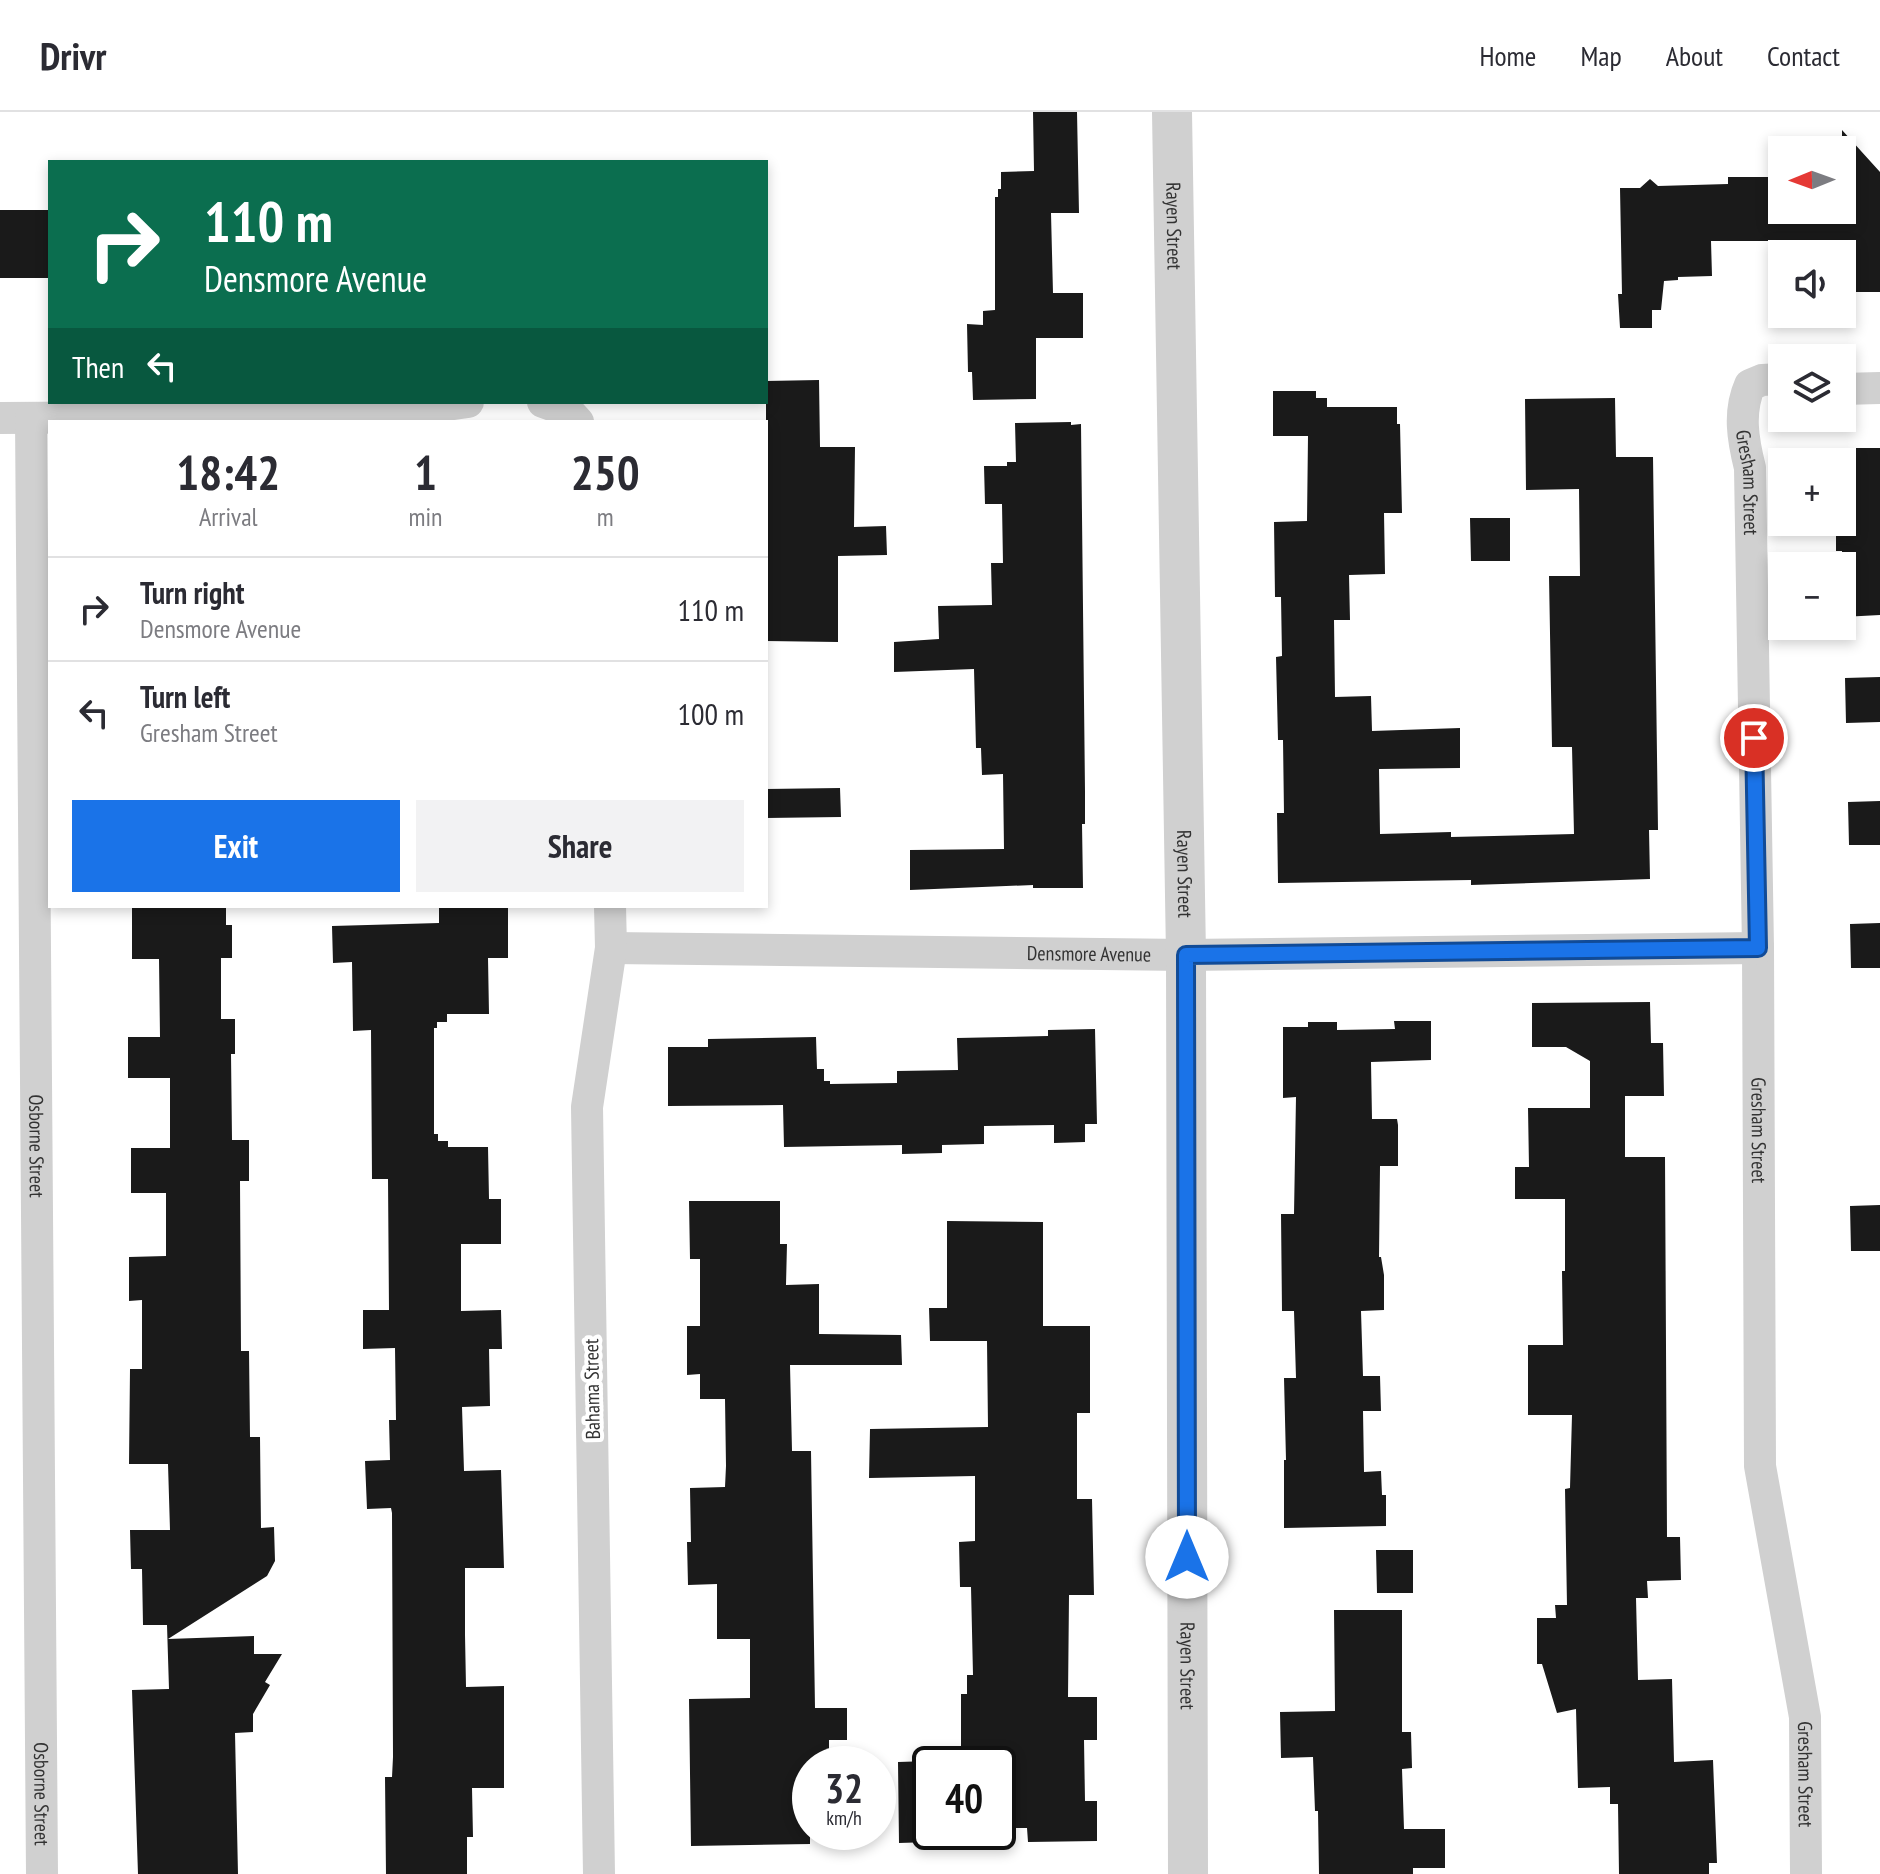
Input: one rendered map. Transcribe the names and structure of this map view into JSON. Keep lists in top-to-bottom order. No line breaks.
{"streets":{"street":["Rayen Street","Gresham Street","Densmore Avenue","Osborne Street","Bahama Street"]},"crossings":[["Rayen Street","Densmore Avenue"],["Gresham Street","Densmore Avenue"],["Densmore Avenue","Bahama Street"]],"north":"left","page":{"header":"Drivr","nav":["Home","Map","About","Contact"],"map_buttons":["+","−"],"turn":["110 m","Densmore Avenue"],"then":"Then","eta":["18:42","Arrival","1","min","250","m"],"list":[{"name":"Turn right","note":"Densmore Avenue","value":"110 m"},{"name":"Turn left","note":"Gresham Street","value":"100 m"}],"buttons":["Exit","Share"],"speed":"32 km/h","limit":"40"}}
